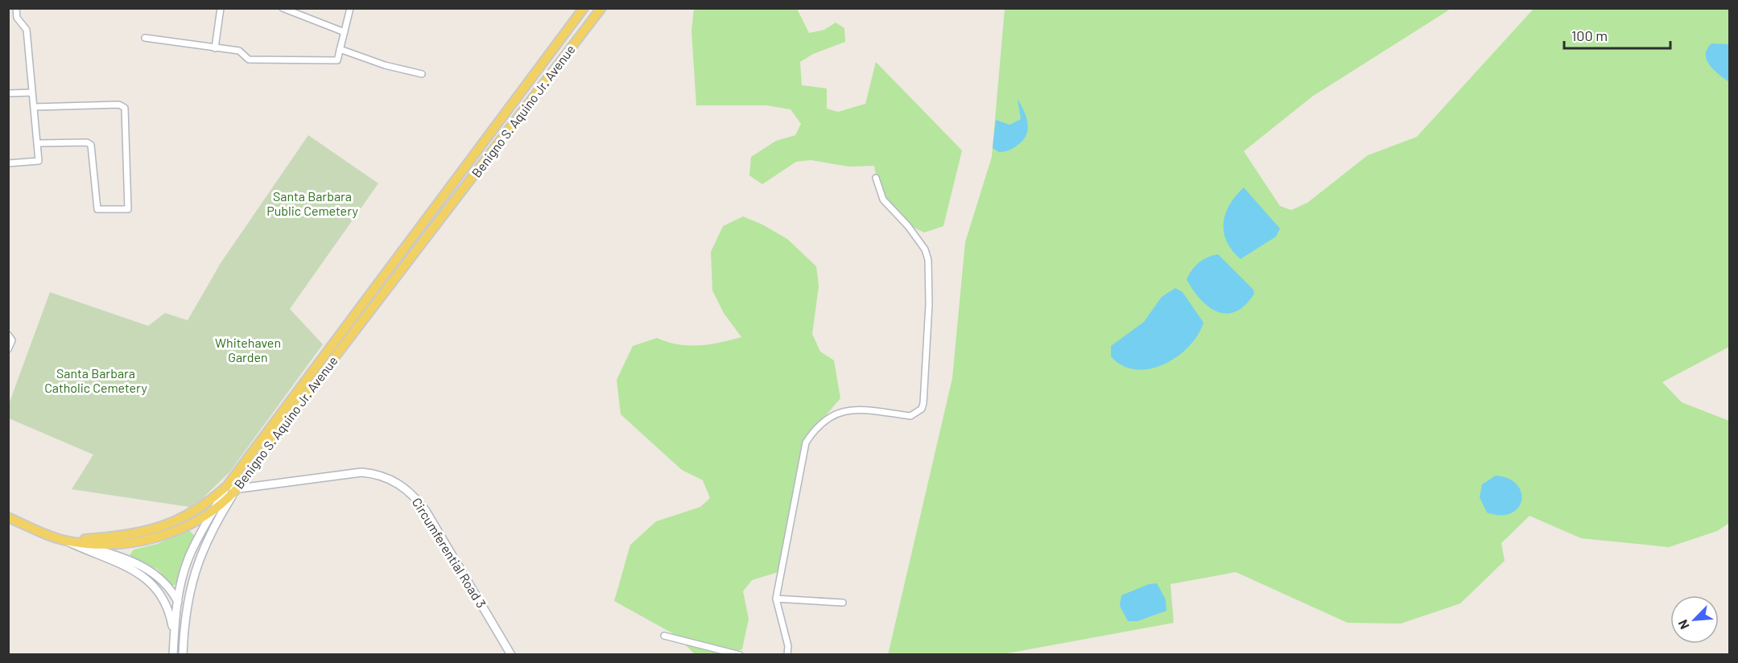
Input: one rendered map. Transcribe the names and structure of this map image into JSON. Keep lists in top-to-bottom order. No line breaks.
{"streets":{"main road":["Benigno S. Aquino Jr. Avenue","Circumferential Road 3"]},"crossings":[["Benigno S. Aquino Jr. Avenue","Circumferential Road 3"]],"parks":["Santa Barbara Public Cemetery","Whitehaven Garden","Santa Barbara Catholic Cemetery"],"scale_bar":"100 m","north":"bottom left"}
